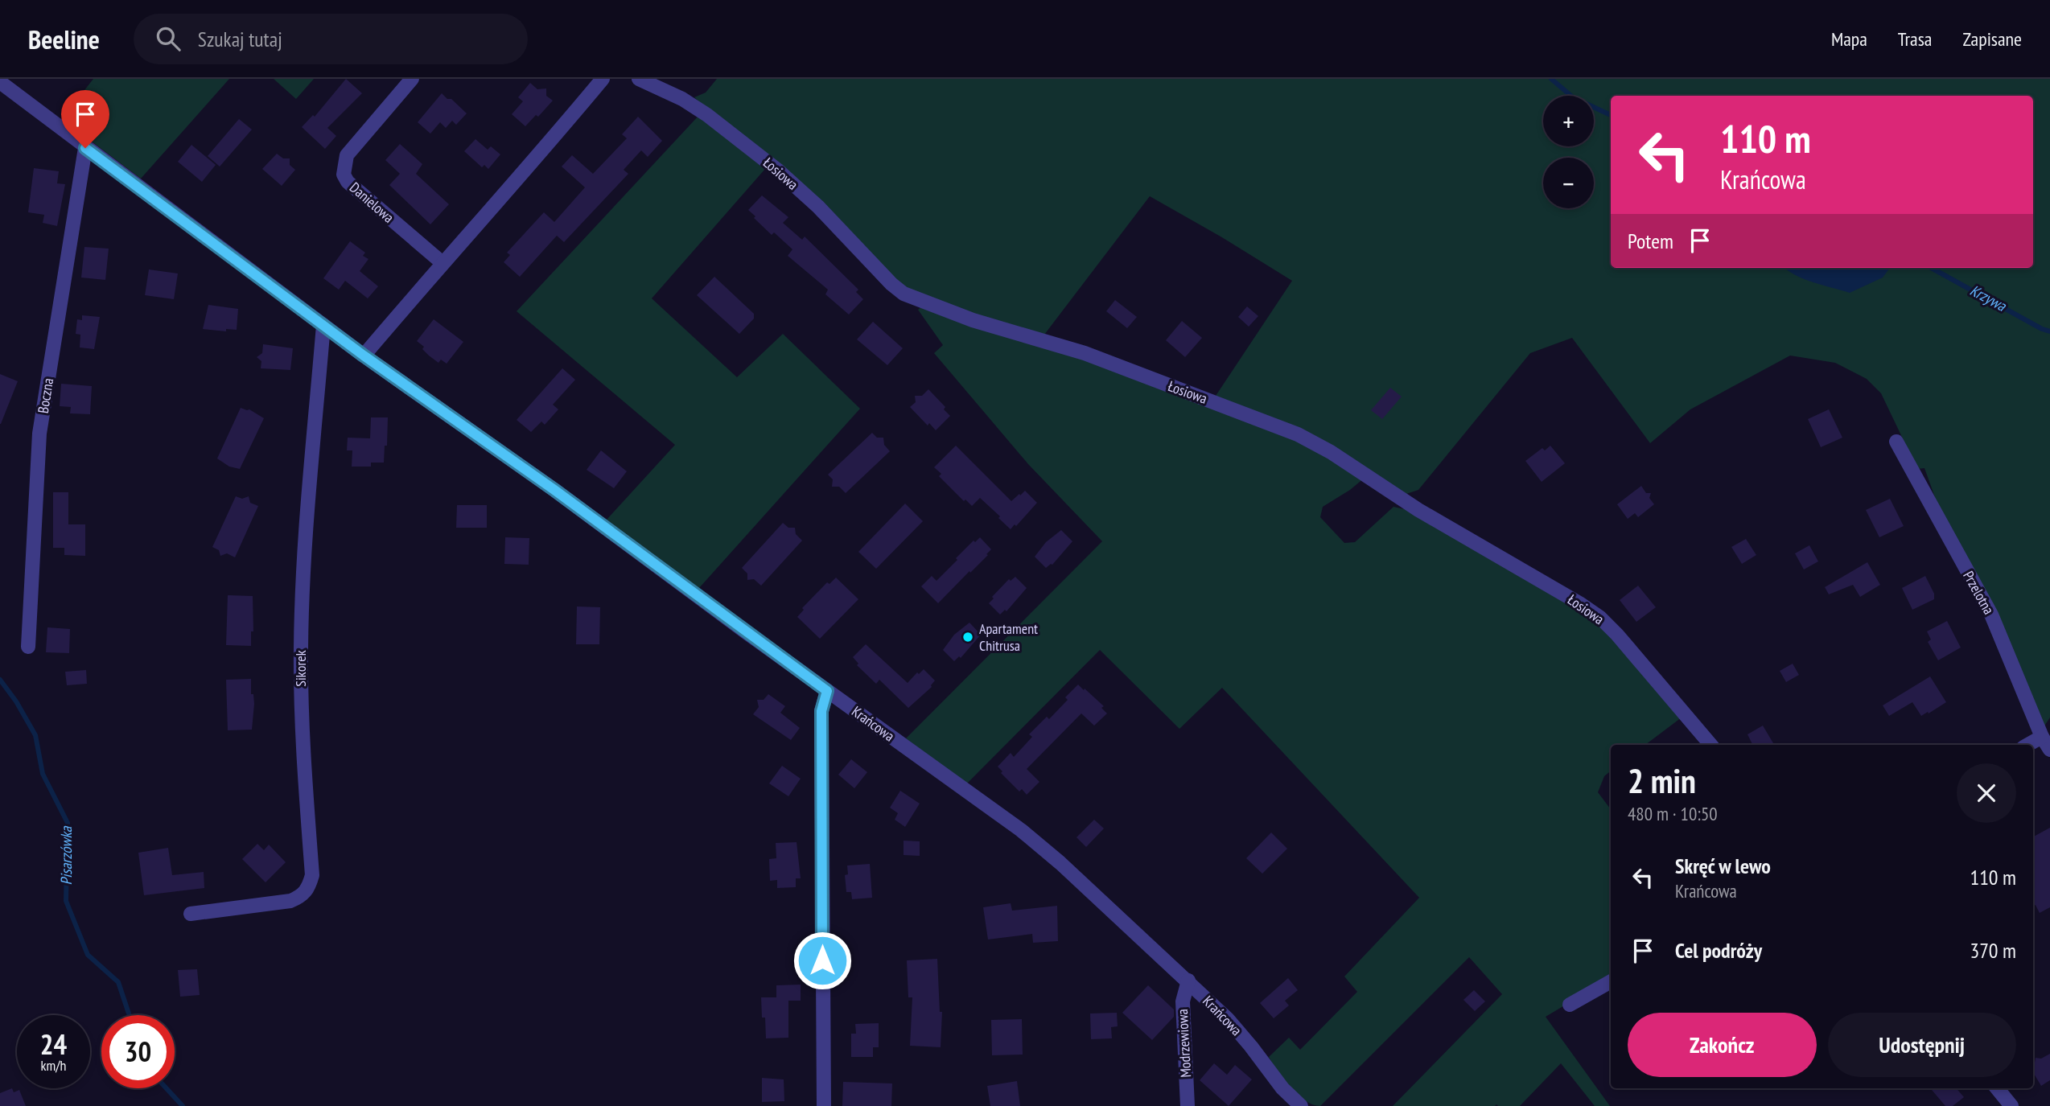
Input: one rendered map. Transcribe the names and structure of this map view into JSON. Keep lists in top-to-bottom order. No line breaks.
{"streets":{"street":["Łosiowa","Danielowa","Boczna","Przelotna","Sikorek","Krańcowa","Modrzewiowa"]},"crossings":[["Boczna","Krańcowa"],["Sikorek","Krańcowa"],["Krańcowa","Modrzewiowa"]],"water":["Krzywa","Pisarzówka"],"places":["Apartament Chitrusa"],"page":{"header":"Beeline","search":"Szukaj tutaj","nav":["Mapa","Trasa","Zapisane"],"map_buttons":["+","−"],"turn":["110 m","Krańcowa"],"then":"Potem","heading":["2 min","480 m · 10:50"],"list":[{"name":"Skręć w lewo","note":"Krańcowa","value":"110 m"},{"name":"Cel podróży","value":"370 m"}],"buttons":["Zakończ","Udostępnij"],"speed":"24 km/h","limit":"30"}}
